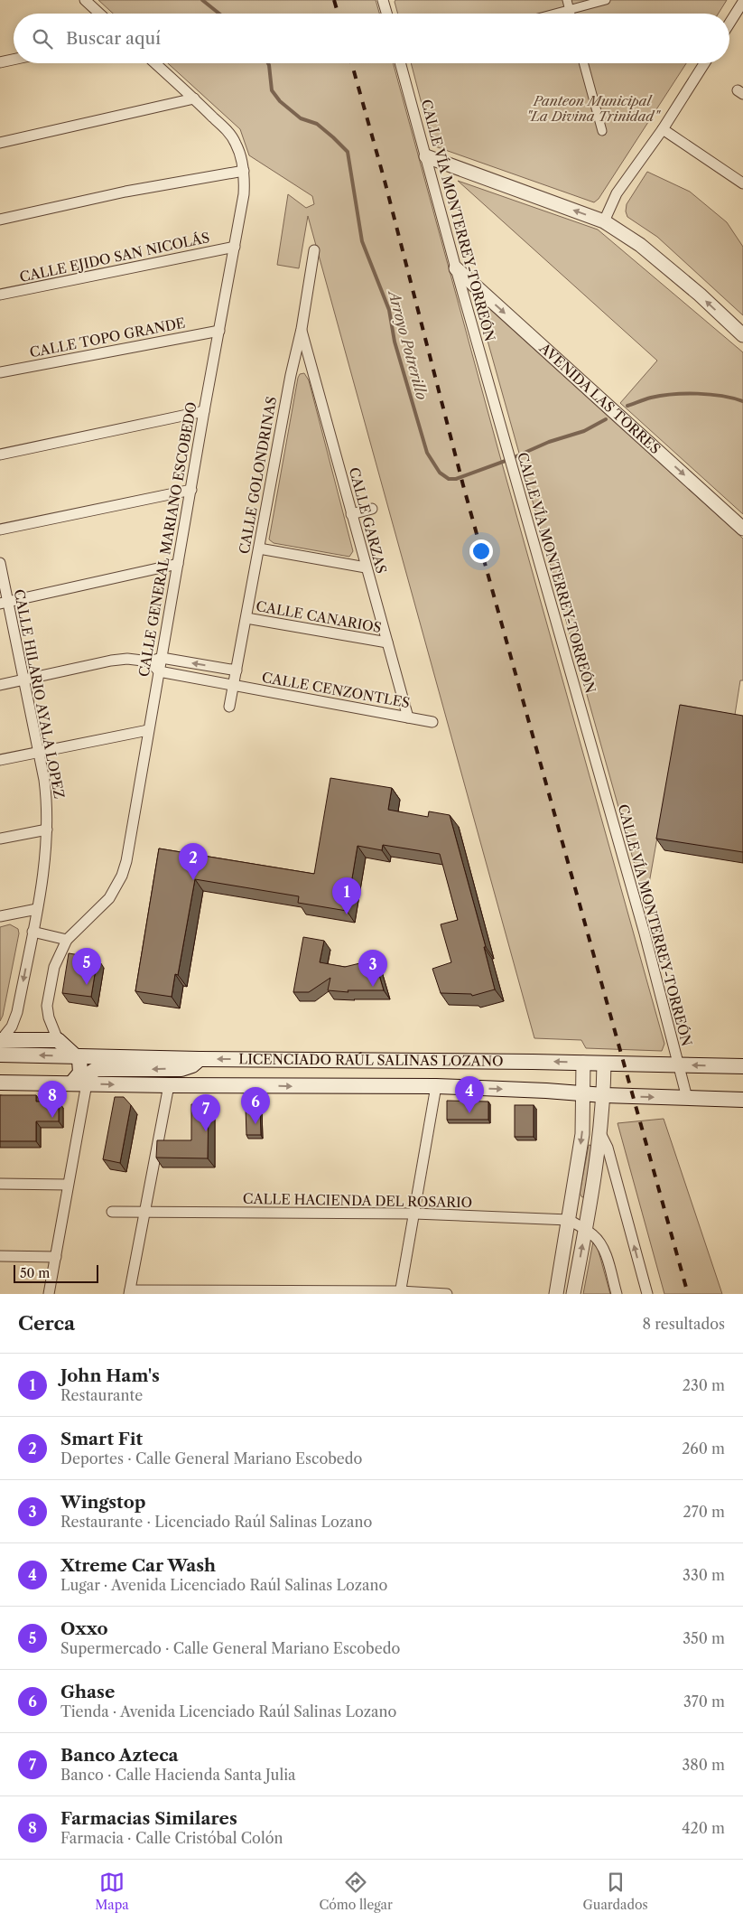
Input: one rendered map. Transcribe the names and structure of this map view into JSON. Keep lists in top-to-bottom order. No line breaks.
{"streets":{"main road":["LICENCIADO RAÚL SALINAS LOZANO"],"street":["CALLE VÍA MONTERREY-TORREÓN","CALLE EJIDO SAN NICOLÁS","CALLE TOPO GRANDE","AVENIDA LAS TORRES","CALLE GOLONDRINAS","CALLE GARZAS","CALLE GENERAL MARIANO ESCOBEDO","CALLE CANARIOS","CALLE CENZONTLES","CALLE HILARIO AYALA LOPEZ","CALLE HACIENDA DEL ROSARIO"]},"crossings":[["CALLE VÍA MONTERREY-TORREÓN","AVENIDA LAS TORRES"],["CALLE VÍA MONTERREY-TORREÓN","LICENCIADO RAÚL SALINAS LOZANO"],["CALLE EJIDO SAN NICOLÁS","CALLE GENERAL MARIANO ESCOBEDO"],["CALLE TOPO GRANDE","CALLE GENERAL MARIANO ESCOBEDO"],["CALLE GOLONDRINAS","CALLE GARZAS"],["CALLE GOLONDRINAS","CALLE CANARIOS"],["CALLE GOLONDRINAS","CALLE CENZONTLES"],["CALLE GARZAS","CALLE CANARIOS"],["CALLE GARZAS","CALLE CENZONTLES"],["CALLE GENERAL MARIANO ESCOBEDO","CALLE CENZONTLES"],["CALLE HILARIO AYALA LOPEZ","LICENCIADO RAÚL SALINAS LOZANO"]],"one_way":["AVENIDA LAS TORRES"],"water":["Arroyo Potrerillo"],"parks":["Panteon Municipal \"La Divina Trinidad\""],"scale_bar":"50 m","page":{"search":"Buscar aquí","pins":["2","1","5","3","4","8","6","7"],"scale":"50 m","heading":["Cerca","8 resultados"],"list":[{"mark":"1","name":"John Ham's","note":"Restaurante","value":"230 m"},{"mark":"2","name":"Smart Fit","note":"Deportes · Calle General Mariano Escobedo","value":"260 m"},{"mark":"3","name":"Wingstop","note":"Restaurante · Licenciado Raúl Salinas Lozano","value":"270 m"},{"mark":"4","name":"Xtreme Car Wash","note":"Lugar · Avenida Licenciado Raúl Salinas Lozano","value":"330 m"},{"mark":"5","name":"Oxxo","note":"Supermercado · Calle General Mariano Escobedo","value":"350 m"},{"mark":"6","name":"Ghase","note":"Tienda · Avenida Licenciado Raúl Salinas Lozano","value":"370 m"},{"mark":"7","name":"Banco Azteca","note":"Banco · Calle Hacienda Santa Julia","value":"380 m"},{"mark":"8","name":"Farmacias Similares","note":"Farmacia · Calle Cristóbal Colón","value":"420 m"}],"nav":["Mapa","Cómo llegar","Guardados"]}}
